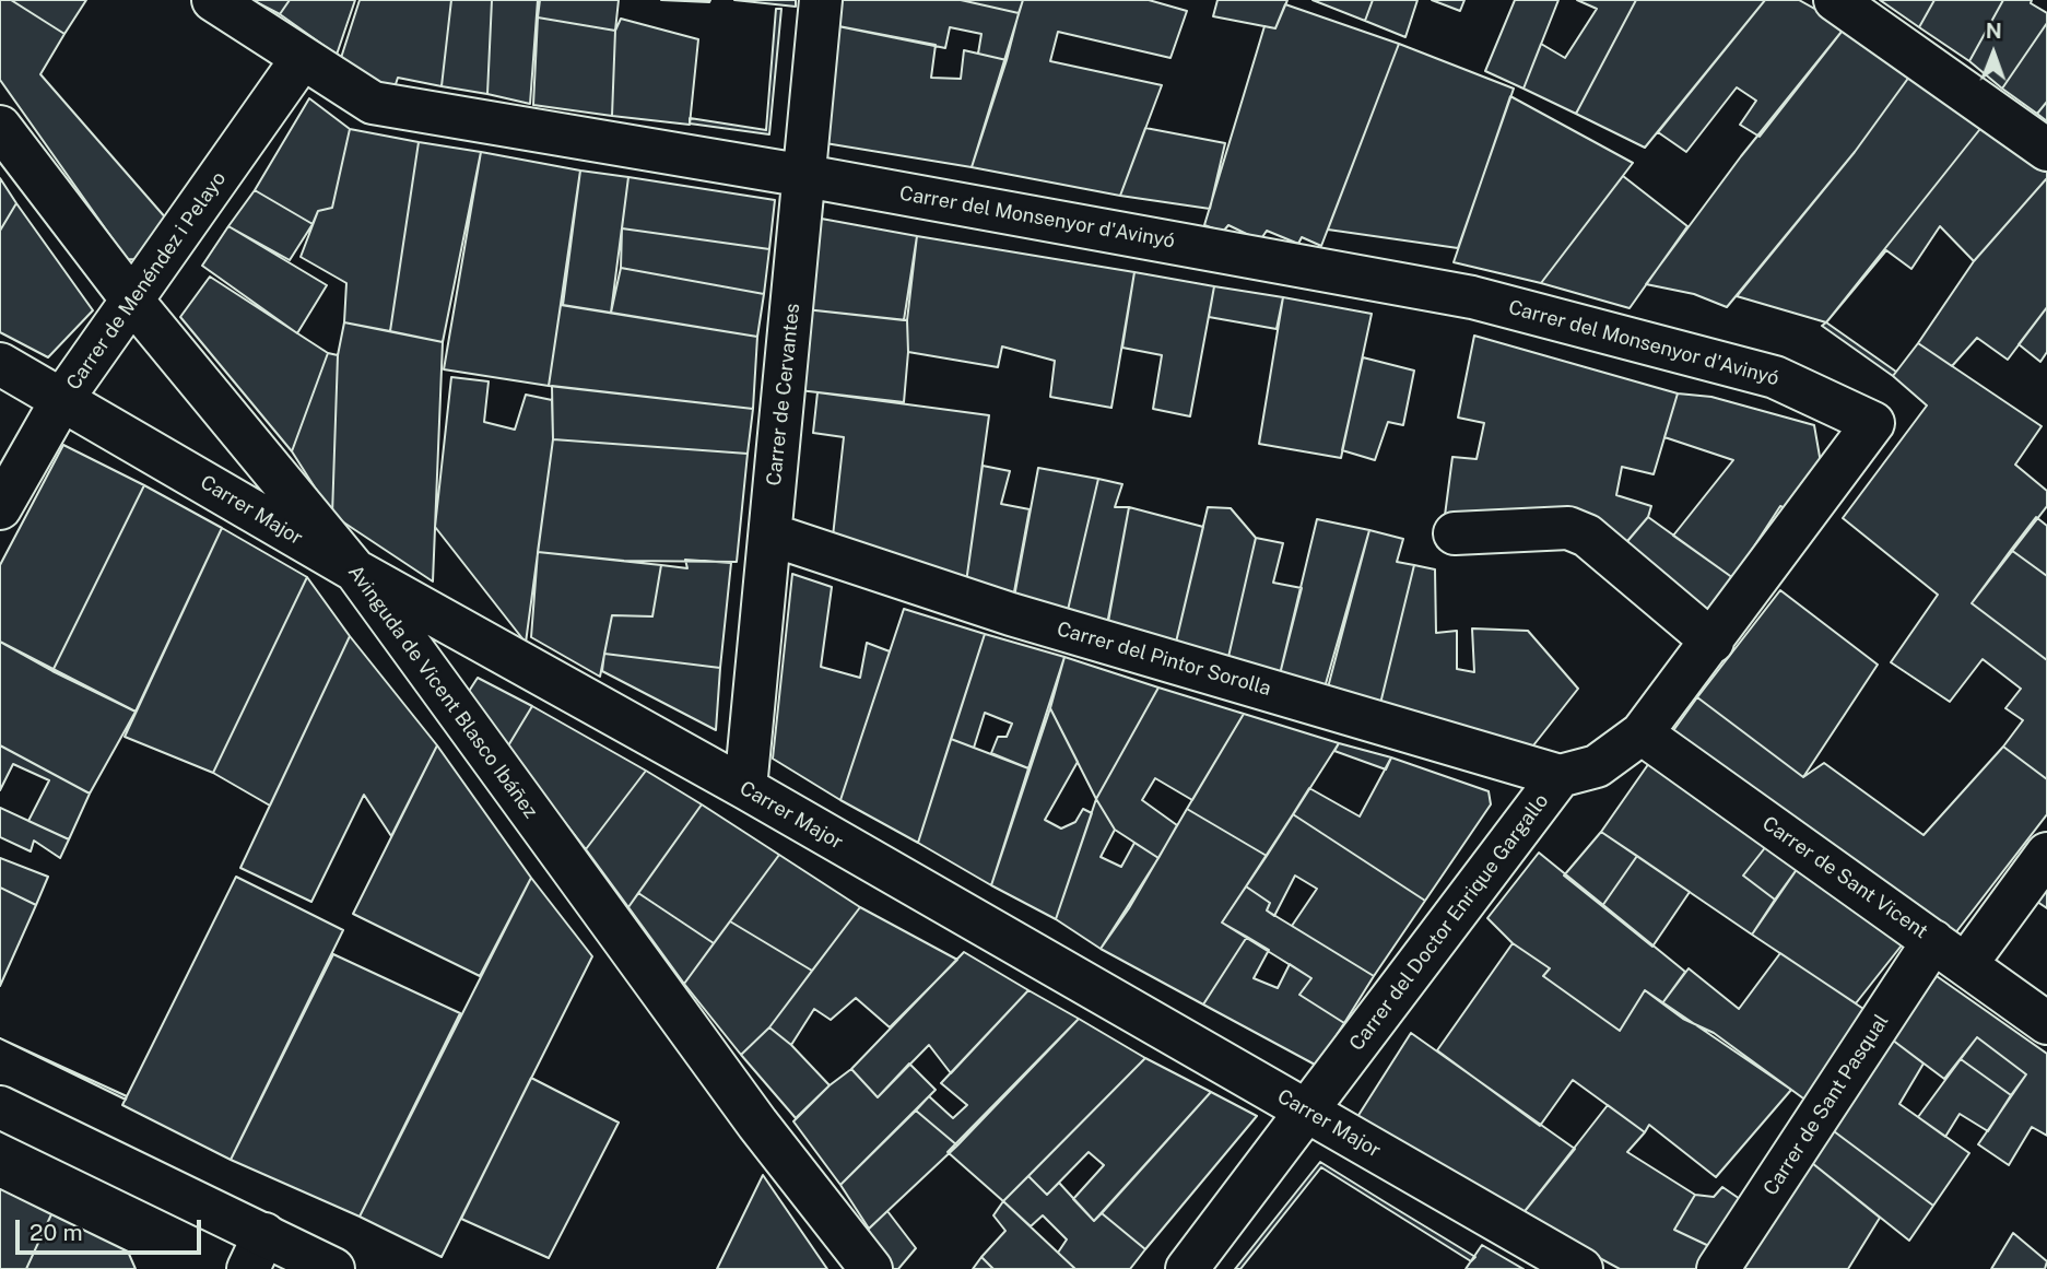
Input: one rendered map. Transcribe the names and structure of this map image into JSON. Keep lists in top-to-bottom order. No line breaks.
{"streets":{"street":["Carrer del Monsenyor d'Avinyó","Carrer de Menéndez i Pelayo","Carrer de Cervantes","Carrer Major","Carrer del Pintor Sorolla","Avinguda de Vicent Blasco Ibáñez","Carrer de Sant Vicent","Carrer del Doctor Enrique Gargallo","Carrer de Sant Pasqual"]},"crossings":[["Carrer del Monsenyor d'Avinyó","Carrer de Menéndez i Pelayo"],["Carrer del Monsenyor d'Avinyó","Carrer de Cervantes"],["Carrer del Monsenyor d'Avinyó","Carrer del Doctor Enrique Gargallo"],["Carrer de Menéndez i Pelayo","Carrer Major"],["Carrer de Menéndez i Pelayo","Avinguda de Vicent Blasco Ibáñez"],["Carrer de Cervantes","Carrer Major"],["Carrer de Cervantes","Carrer del Pintor Sorolla"],["Carrer Major","Avinguda de Vicent Blasco Ibáñez"],["Carrer Major","Carrer del Doctor Enrique Gargallo"],["Carrer del Pintor Sorolla","Carrer del Doctor Enrique Gargallo"],["Carrer de Sant Vicent","Carrer del Doctor Enrique Gargallo"],["Carrer de Sant Vicent","Carrer de Sant Pasqual"]],"scale_bar":"20 m","north":"top"}
